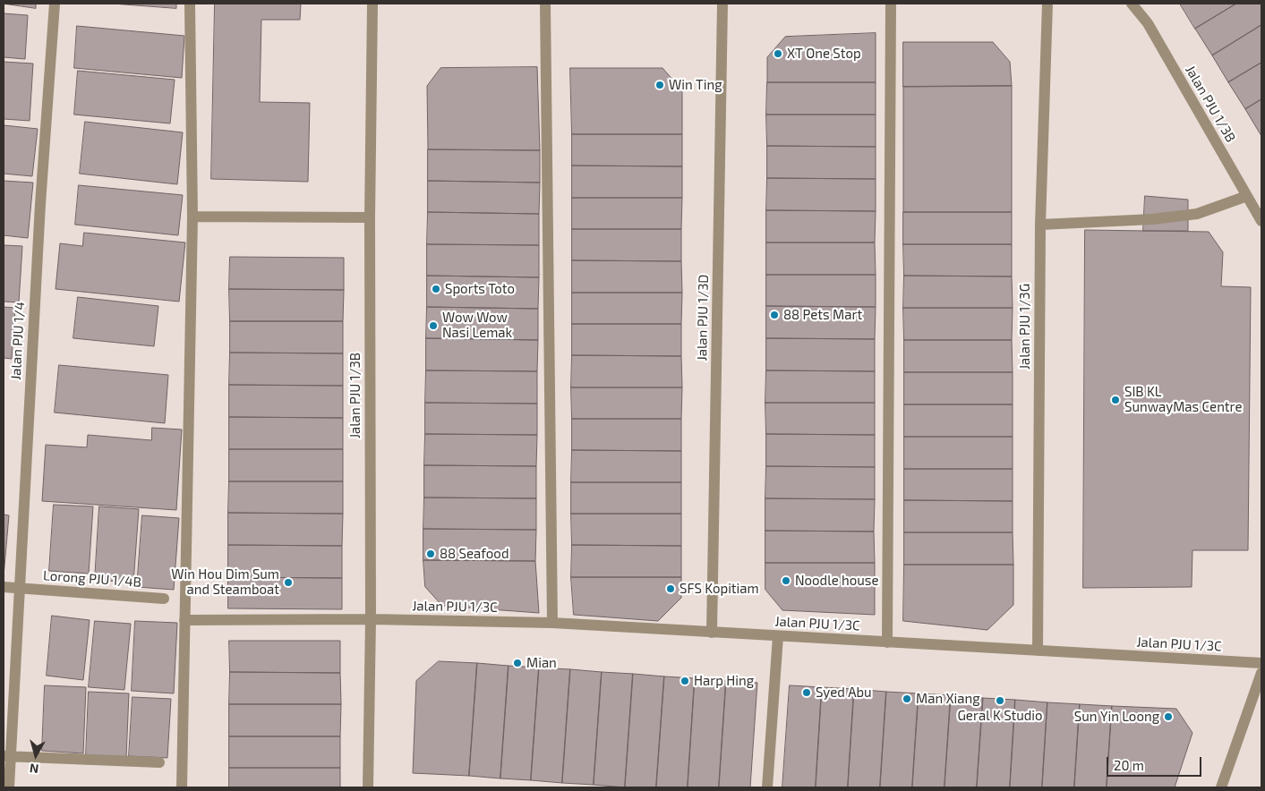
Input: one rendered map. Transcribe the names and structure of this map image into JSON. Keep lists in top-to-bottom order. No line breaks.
{"streets":{"street":["Jalan PJU 1/3B","Jalan PJU 1/3D","Jalan PJU 1/3G","Jalan PJU 1/4","Lorong PJU 1/4B","Jalan PJU 1/3C"]},"crossings":[["Jalan PJU 1/3B","Jalan PJU 1/3C"],["Jalan PJU 1/3D","Jalan PJU 1/3C"],["Jalan PJU 1/3G","Jalan PJU 1/3C"],["Jalan PJU 1/4","Lorong PJU 1/4B"]],"places":["XT One Stop","Win Ting","Sports Toto","88 Pets Mart","Wow Wow Nasi Lemak","SIB KL SunwayMas Centre","88 Seafood","Noodle house","Win Hou Dim Sum and Steamboat","SFS Kopitiam","Mian","Harp Hing","Syed Abu","Man Xiang","Geral K Studio","Sun Yin Loong"],"scale_bar":"20 m","north":"bottom"}
